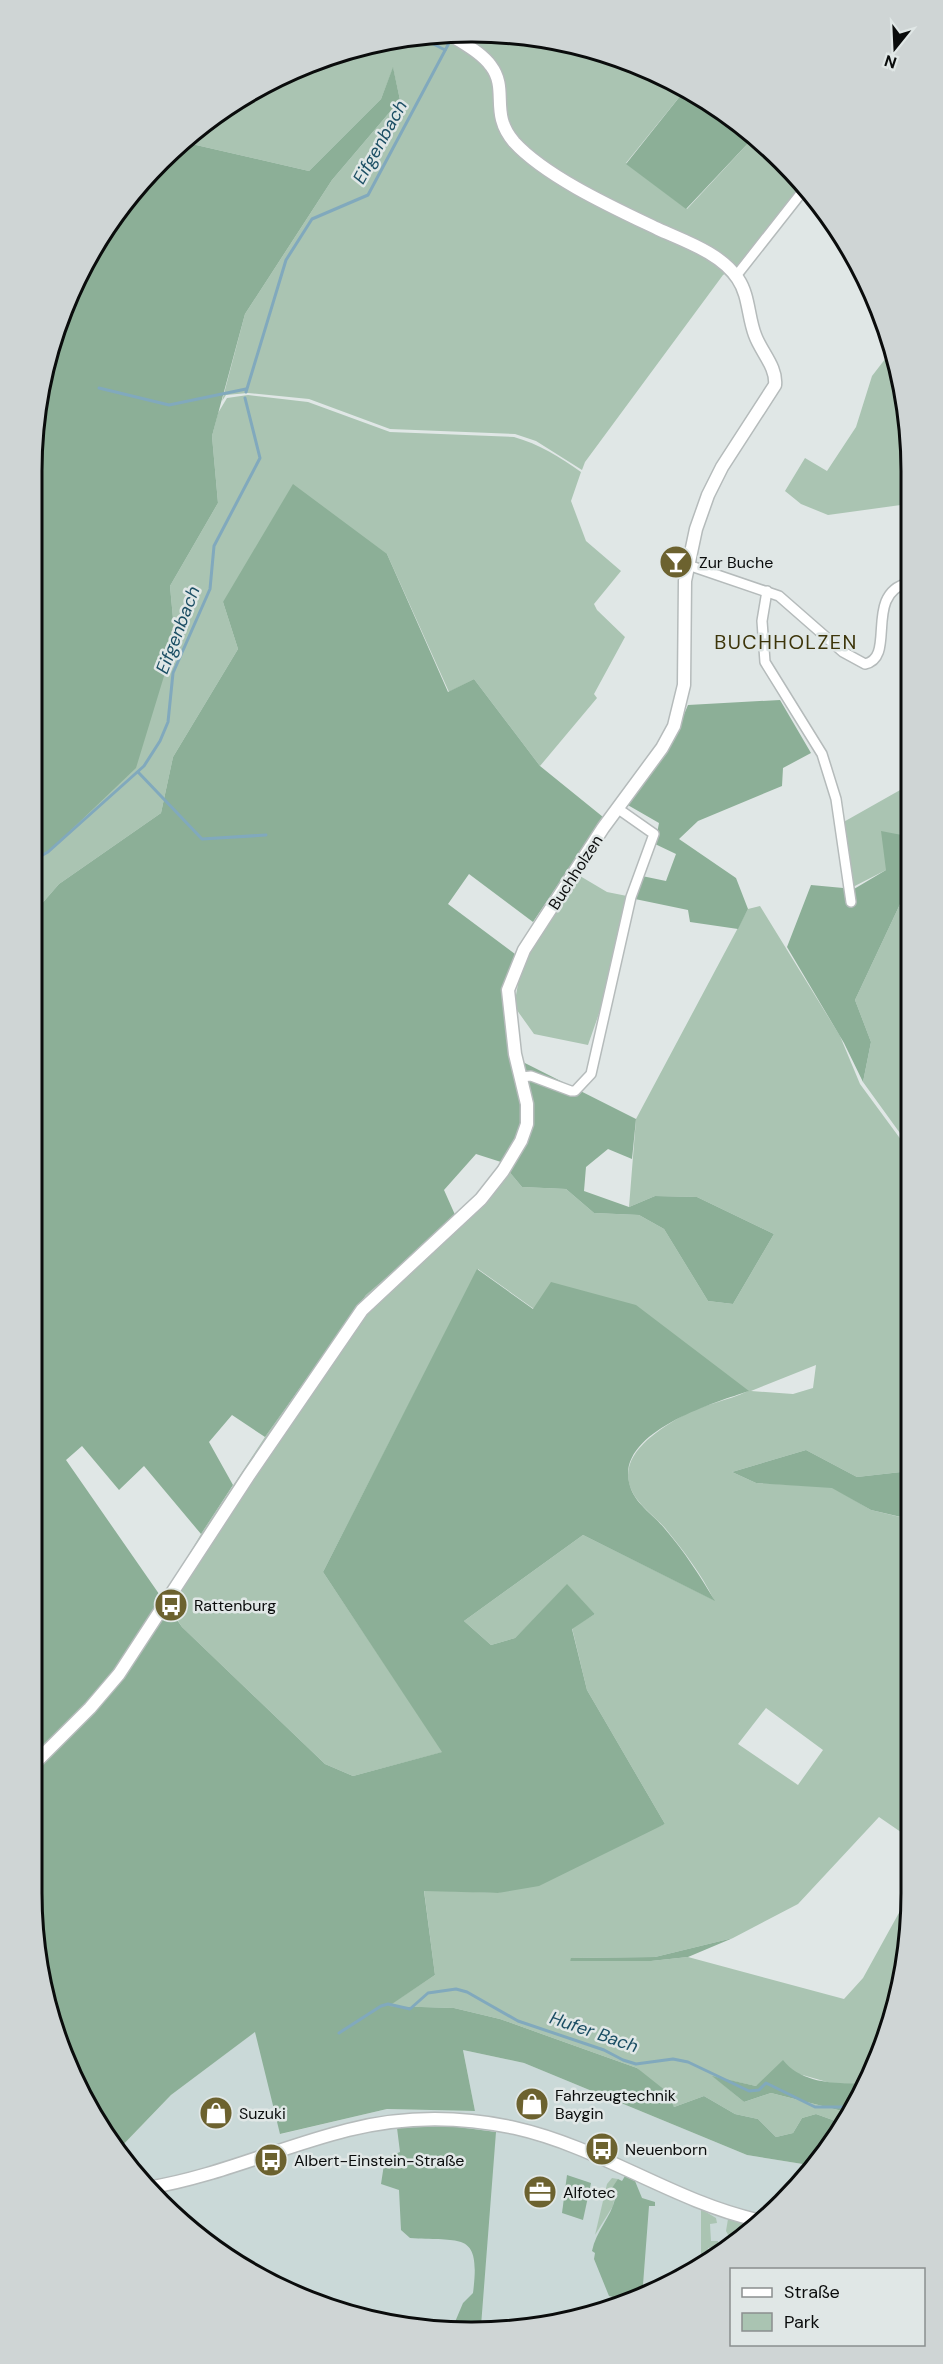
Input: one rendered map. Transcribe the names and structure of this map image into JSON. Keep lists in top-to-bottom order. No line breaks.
{"streets":{"street":["Buchholzen"]},"districts":["BUCHHOLZEN"],"water":["Eifgenbach","Hufer Bach"],"places":{"bar":["Zur Buche"],"bus stop":["Rattenburg","Neuenborn","Albert-Einstein-Straße"],"shop":["Fahrzeugtechnik Baygin","Suzuki"],"office":["Alfotec"]},"legend":["Straße","Park"],"north":"bottom"}
